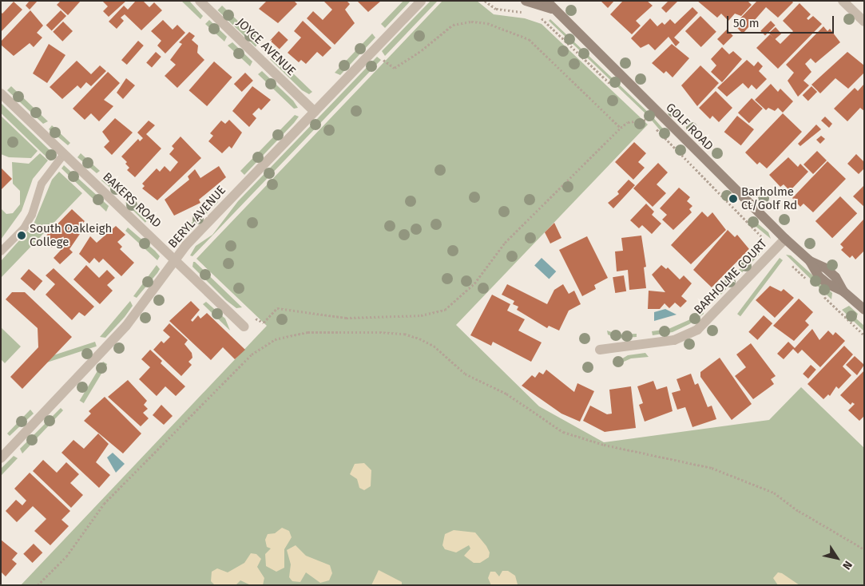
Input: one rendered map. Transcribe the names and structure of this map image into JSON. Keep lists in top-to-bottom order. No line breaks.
{"streets":{"street":["JOYCE AVENUE","GOLF ROAD","BAKERS ROAD","BERYL AVENUE","BARHOLME COURT"]},"crossings":[["JOYCE AVENUE","BERYL AVENUE"],["GOLF ROAD","BARHOLME COURT"],["BAKERS ROAD","BERYL AVENUE"]],"places":["Barholme Ct/Golf Rd","South Oakleigh College"],"scale_bar":"50 m","north":"bottom right"}
